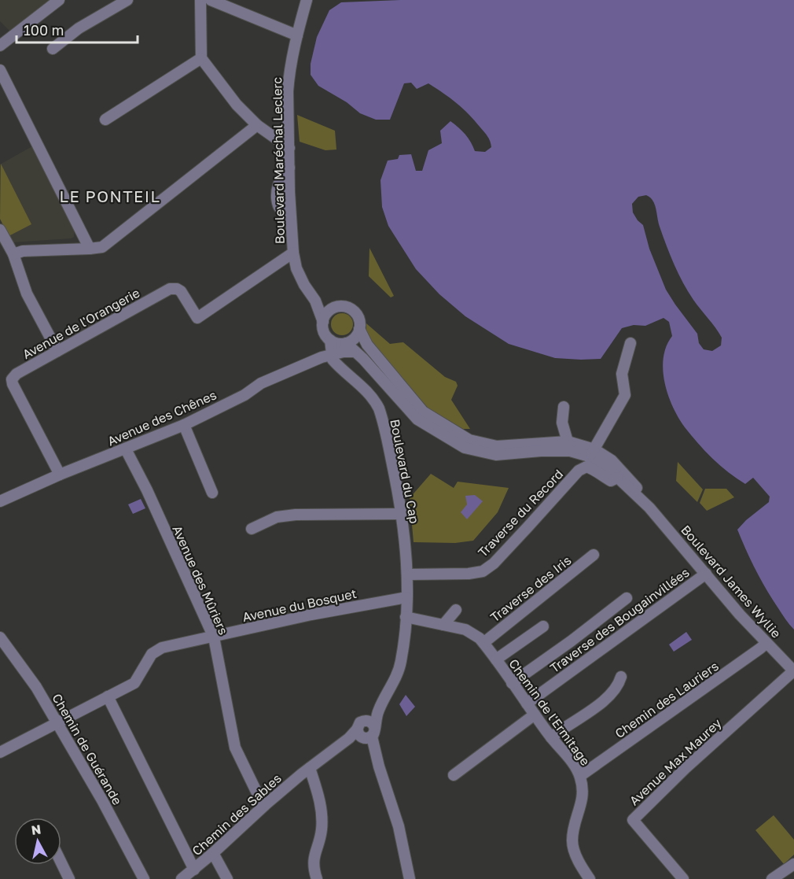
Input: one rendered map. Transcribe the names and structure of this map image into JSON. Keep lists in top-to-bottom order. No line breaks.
{"streets":{"street":["Boulevard Maréchal Leclerc","Avenue de l'Orangerie","Avenue des Chênes","Boulevard du Cap","Traverse du Record","Avenue des Mûriers","Boulevard James Wyllie","Traverse des Iris","Avenue du Bosquet","Traverse des Bougainvillées","Chemin des Lauriers","Chemin de l'Ermitage","Chemin de Guérande","Avenue Max Maurey","Chemin des Sables"]},"crossings":[["Boulevard Maréchal Leclerc","Avenue de l'Orangerie"],["Boulevard Maréchal Leclerc","Avenue des Chênes"],["Boulevard Maréchal Leclerc","Boulevard du Cap"],["Boulevard Maréchal Leclerc","Boulevard James Wyllie"],["Avenue de l'Orangerie","Avenue des Chênes"],["Avenue des Chênes","Boulevard du Cap"],["Avenue des Chênes","Avenue des Mûriers"],["Avenue des Chênes","Boulevard James Wyllie"],["Boulevard du Cap","Traverse du Record"],["Boulevard du Cap","Boulevard James Wyllie"],["Boulevard du Cap","Avenue du Bosquet"],["Boulevard du Cap","Chemin de l'Ermitage"],["Boulevard du Cap","Chemin des Sables"],["Traverse du Record","Boulevard James Wyllie"],["Avenue des Mûriers","Avenue du Bosquet"],["Avenue des Mûriers","Chemin des Sables"],["Boulevard James Wyllie","Traverse des Bougainvillées"],["Boulevard James Wyllie","Chemin des Lauriers"],["Boulevard James Wyllie","Avenue Max Maurey"],["Traverse des Iris","Chemin de l'Ermitage"],["Avenue du Bosquet","Chemin de Guérande"],["Traverse des Bougainvillées","Chemin de l'Ermitage"],["Chemin des Lauriers","Chemin de l'Ermitage"]],"districts":["LE PONTEIL"],"scale_bar":"100 m","north":"top"}
